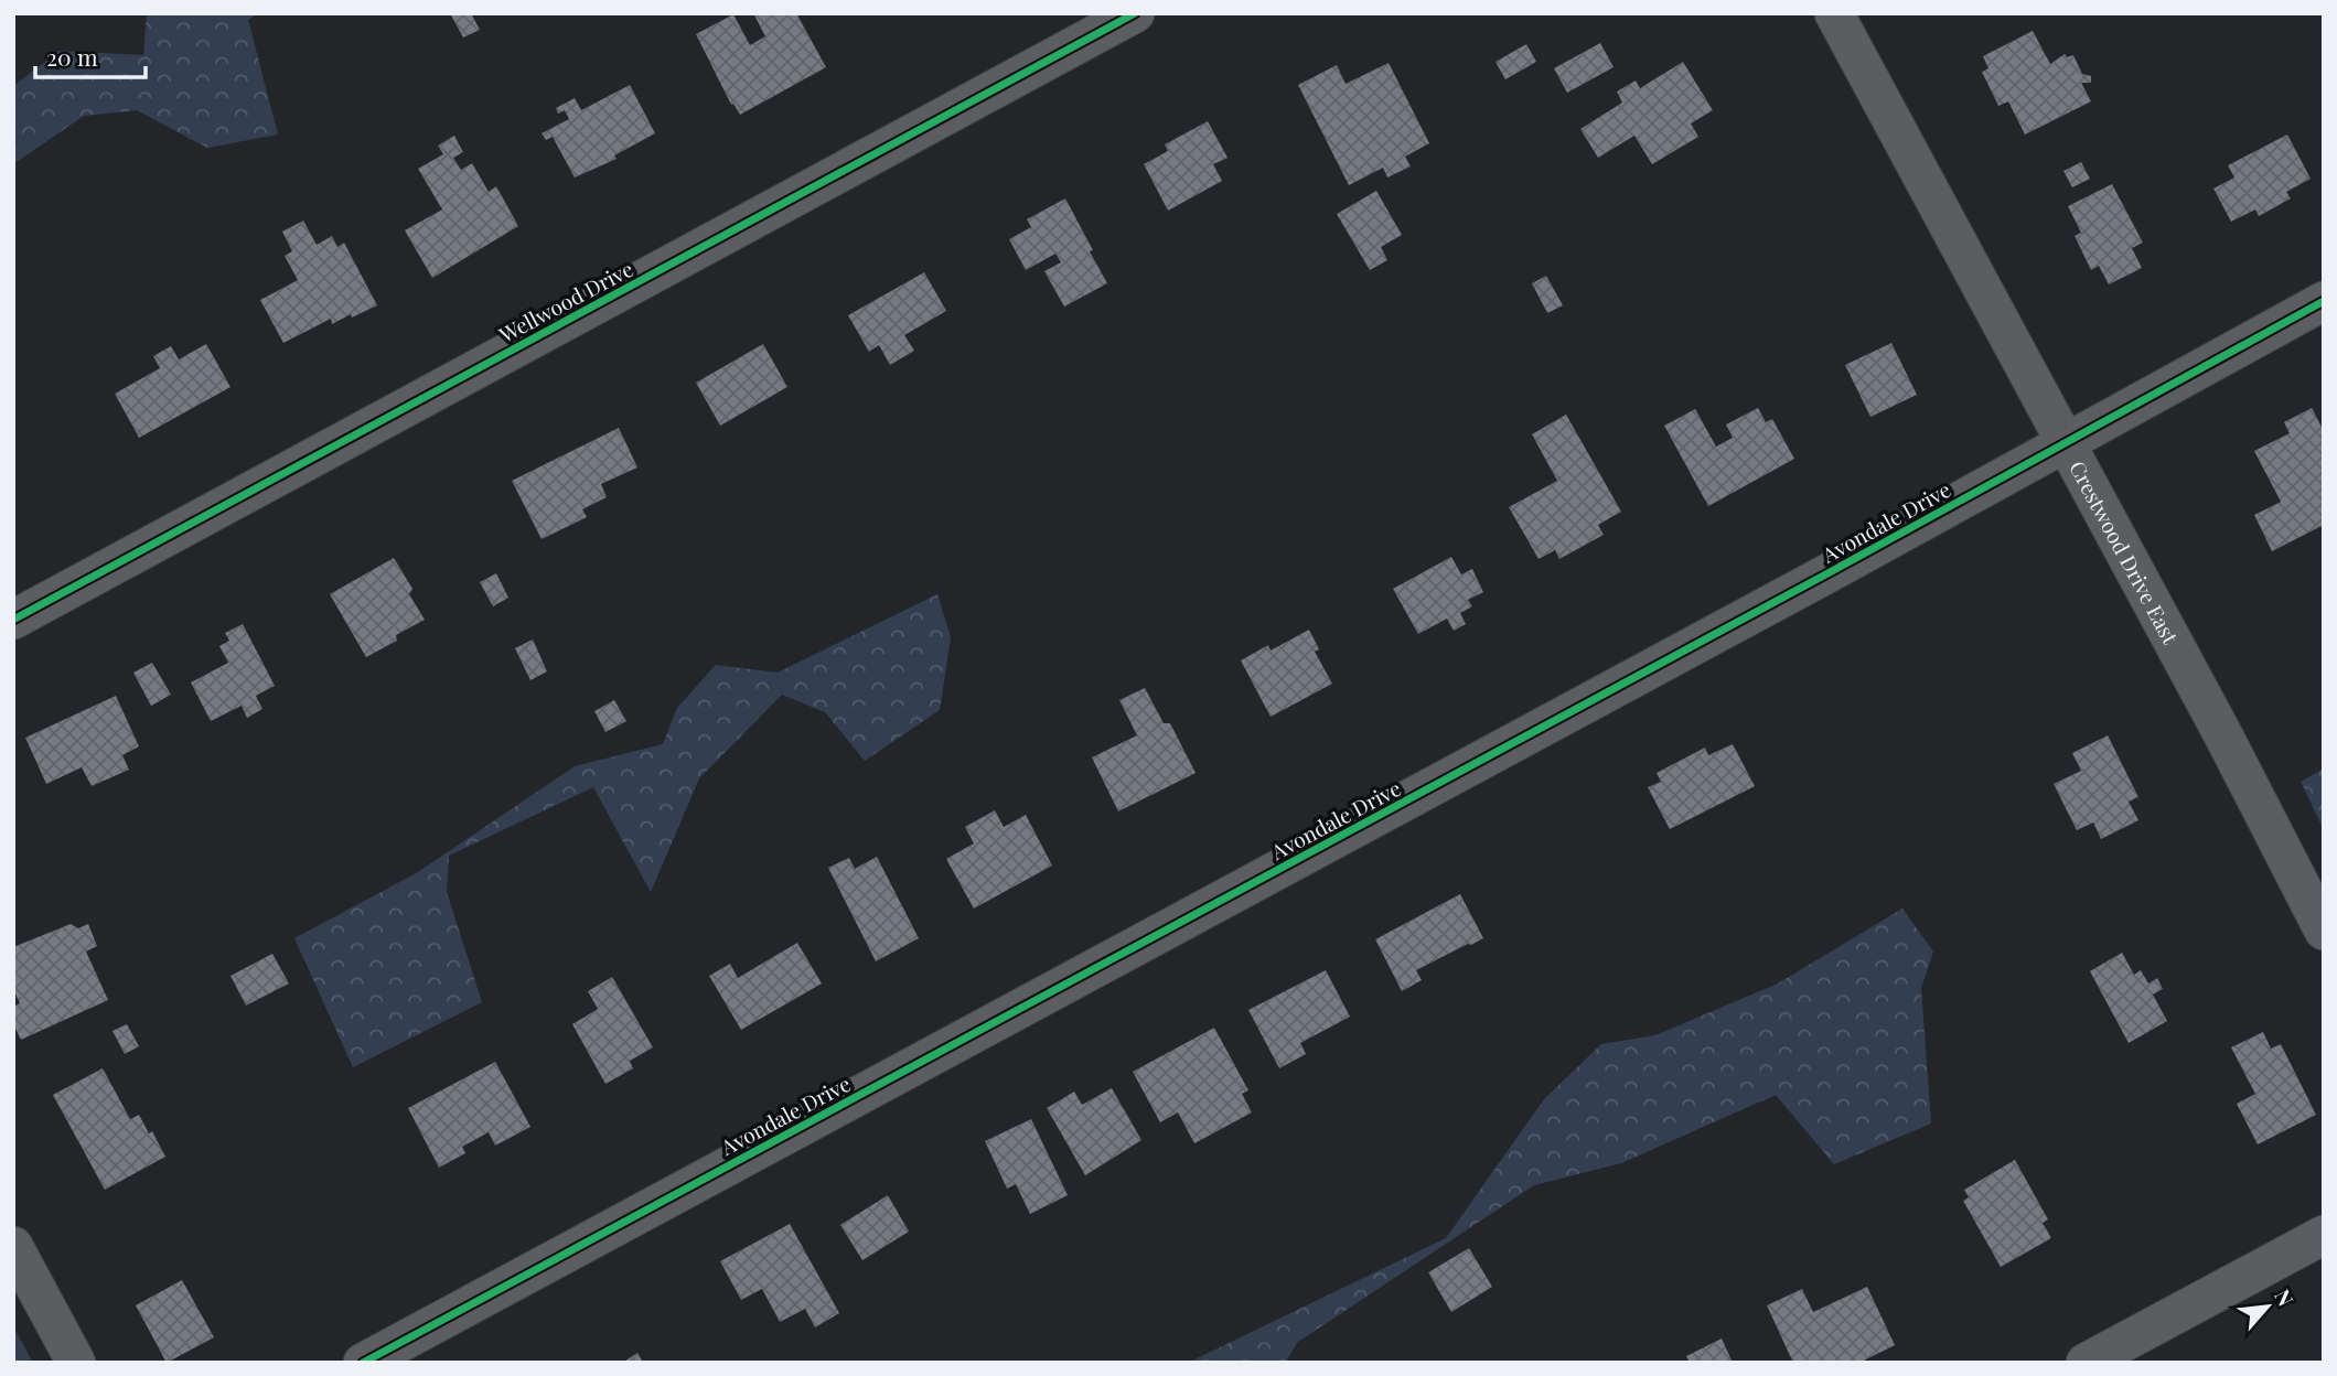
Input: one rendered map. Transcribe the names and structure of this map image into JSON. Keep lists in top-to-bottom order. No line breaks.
{"streets":{"street":["Wellwood Drive","Avondale Drive","Crestwood Drive East"]},"crossings":[["Avondale Drive","Crestwood Drive East"]],"scale_bar":"20 m","north":"top right"}
